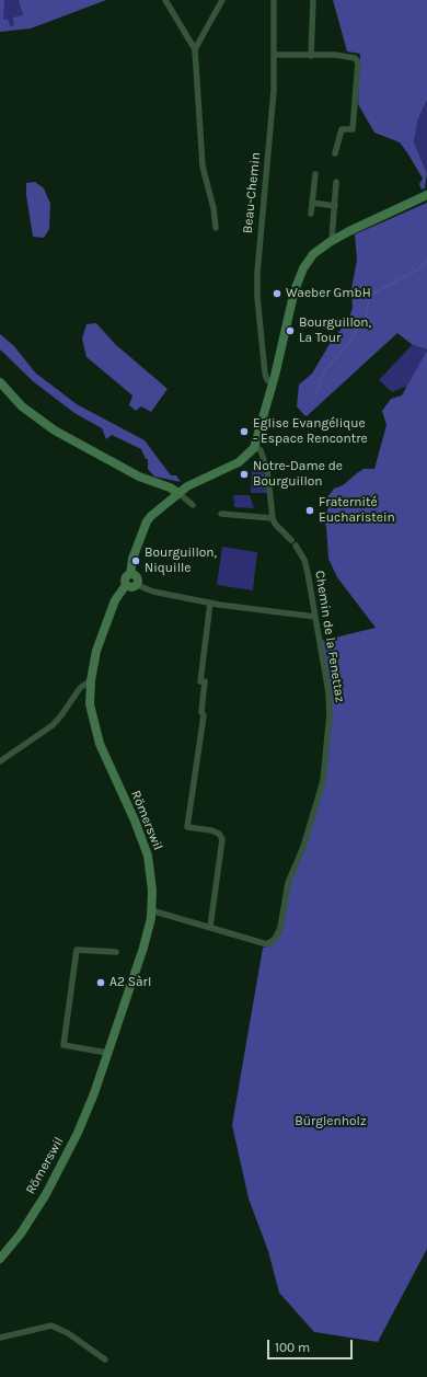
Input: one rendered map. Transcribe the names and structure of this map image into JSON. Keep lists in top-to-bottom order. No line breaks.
{"streets":{"main road":["Römerswil"],"street":["Beau-Chemin","Chemin de la Fenettaz"]},"crossings":[["Chemin de la Fenettaz","Römerswil"]],"parks":["Bürglenholz"],"places":["Waeber GmbH","Bourguillon, La Tour","Eglise Evangélique - Espace Rencontre","Notre-Dame de Bourguillon","Fraternité Eucharistein","Bourguillon, Niquille","A2 Sàrl"],"scale_bar":"100 m"}
